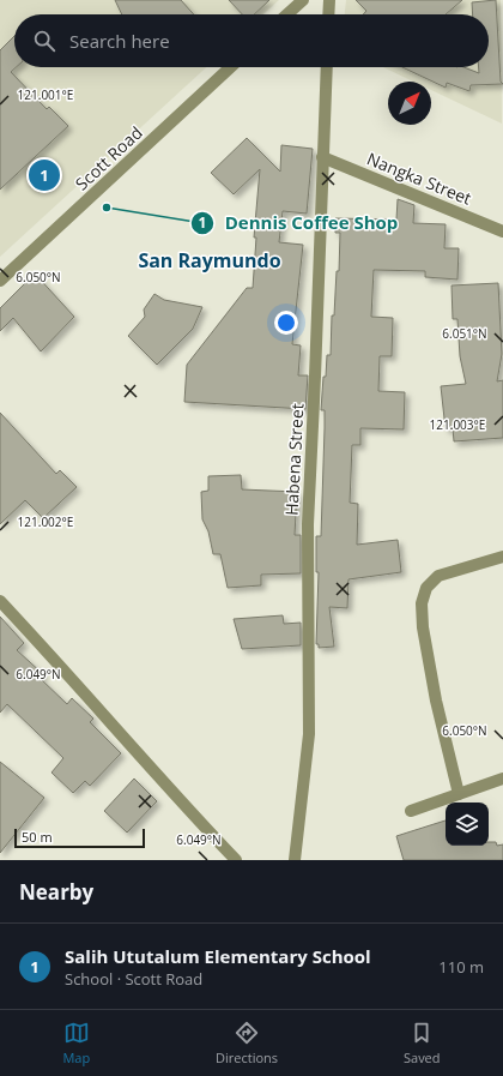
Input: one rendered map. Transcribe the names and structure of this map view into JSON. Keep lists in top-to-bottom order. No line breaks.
{"streets":{"street":["Scott Road","Nangka Street","Habena Street"]},"crossings":[["Nangka Street","Habena Street"]],"districts":["San Raymundo"],"places":["Dennis Coffee Shop"],"scale_bar":"50 m","north":"top right","page":{"search":"Search here","pins":"1","scale":"50 m","heading":"Nearby","list":[{"mark":"1","name":"Salih Ututalum Elementary School","note":"School · Scott Road","value":"110 m"}],"nav":["Map","Directions","Saved"]},"coordinates":["121.001°E","6.050°N","6.051°N","121.003°E","121.002°E","6.049°N"]}
